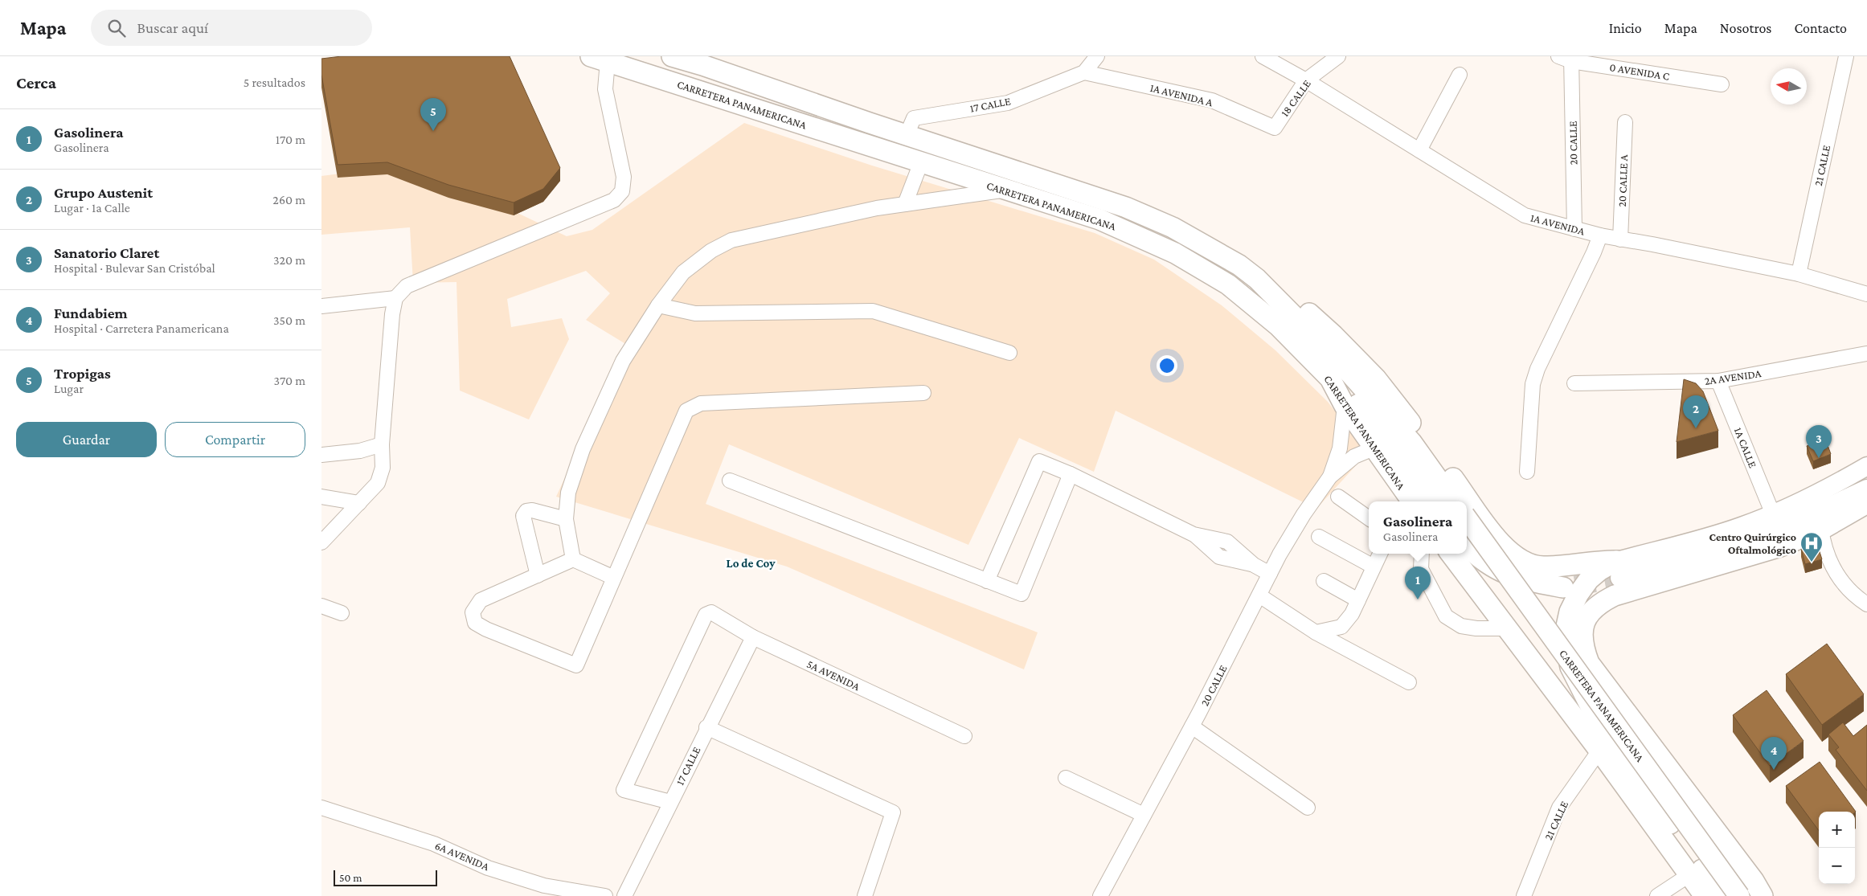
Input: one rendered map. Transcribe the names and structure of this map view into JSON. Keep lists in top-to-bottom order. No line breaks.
{"streets":{"highway":["CARRETERA PANAMERICANA"],"street":["0 AVENIDA C","1A AVENIDA A","18 CALLE","17 CALLE","20 CALLE","21 CALLE","20 CALLE A","1A AVENIDA","2A AVENIDA","1A CALLE","5A AVENIDA","6A AVENIDA"]},"crossings":[["0 AVENIDA C","20 CALLE"],["1A AVENIDA A","18 CALLE"],["1A AVENIDA A","17 CALLE"],["18 CALLE","1A AVENIDA"],["CARRETERA PANAMERICANA","17 CALLE"],["CARRETERA PANAMERICANA","20 CALLE"],["17 CALLE","5A AVENIDA"],["20 CALLE","1A AVENIDA"],["21 CALLE","1A AVENIDA"],["20 CALLE A","1A AVENIDA"],["2A AVENIDA","1A CALLE"]],"districts":["Lo de Coy"],"places":{"hospital":["Centro Quirúrgico Oftalmológico"]},"scale_bar":"50 m","north":"left","page":{"header":"Mapa","search":"Buscar aquí","nav":["Inicio","Mapa","Nosotros","Contacto"],"heading":["Cerca","5 resultados"],"pins":["5","2","3","1","4"],"list":[{"mark":"1","name":"Gasolinera","note":"Gasolinera","value":"170 m"},{"mark":"2","name":"Grupo Austenit","note":"Lugar · 1a Calle","value":"260 m"},{"mark":"3","name":"Sanatorio Claret","note":"Hospital · Bulevar San Cristóbal","value":"320 m"},{"mark":"4","name":"Fundabiem","note":"Hospital · Carretera Panamericana","value":"350 m"},{"mark":"5","name":"Tropigas","note":"Lugar","value":"370 m"}],"buttons":["Guardar","Compartir"],"popup":["Gasolinera","Gasolinera"],"map_buttons":["+","−"],"scale":"50 m"}}
